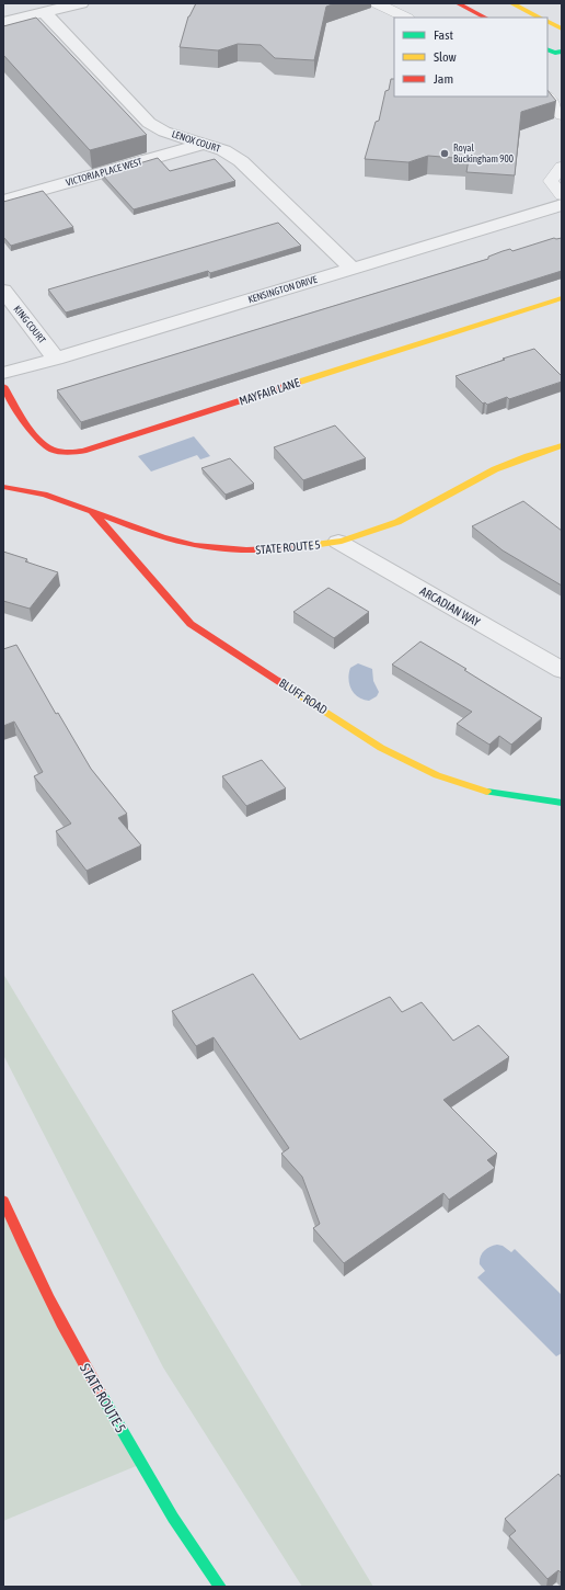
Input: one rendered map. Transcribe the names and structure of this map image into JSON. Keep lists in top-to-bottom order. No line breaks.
{"streets":{"street":["LENOX COURT","VICTORIA PLACE WEST","KENSINGTON DRIVE","KING COURT","MAYFAIR LANE","STATE ROUTE 5","ARCADIAN WAY","BLUFF ROAD"]},"crossings":[["LENOX COURT","VICTORIA PLACE WEST"],["LENOX COURT","KENSINGTON DRIVE"],["KENSINGTON DRIVE","KING COURT"],["STATE ROUTE 5","ARCADIAN WAY"],["STATE ROUTE 5","BLUFF ROAD"]],"places":["Royal Buckingham 900"],"legend":["Fast","Slow","Jam"]}
